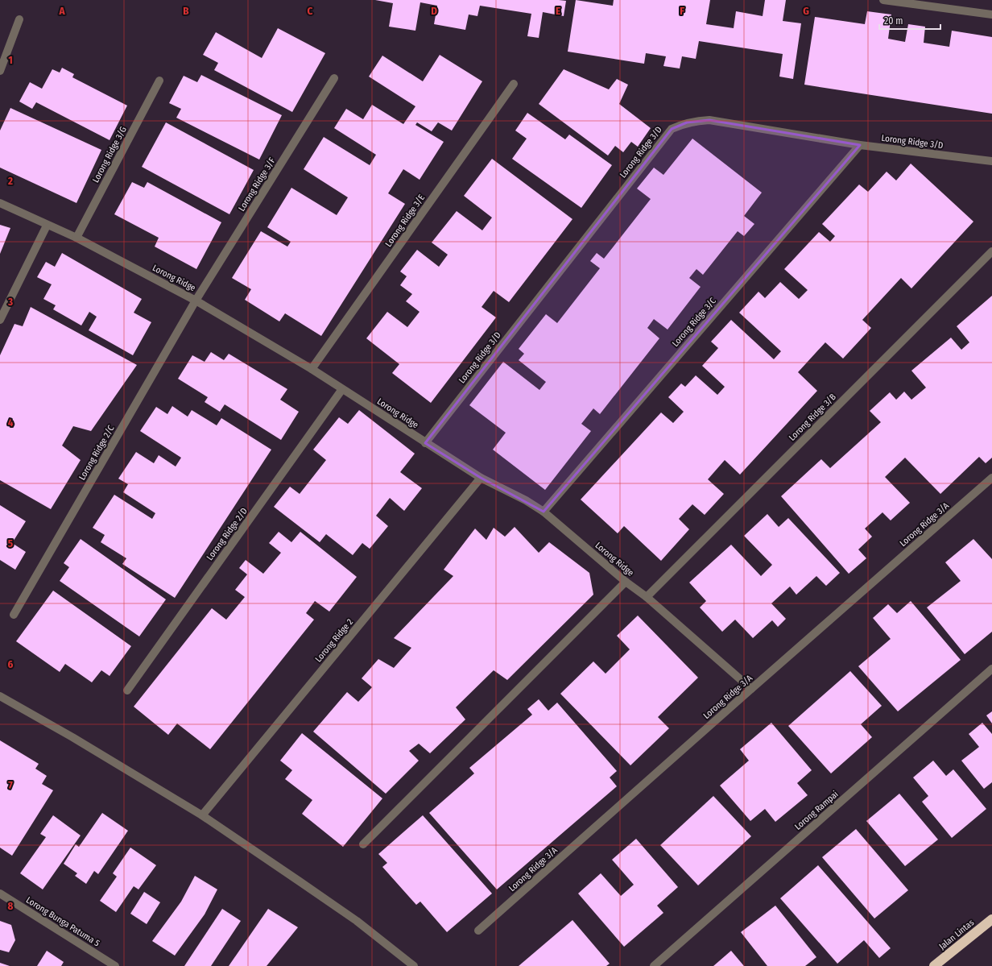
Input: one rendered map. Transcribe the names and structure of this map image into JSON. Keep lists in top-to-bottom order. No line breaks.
{"streets":{"highway":["Jalan Lintas"],"street":["Lorong Ridge 3/D","Lorong Ridge 3/G","Lorong Ridge 3/F","Lorong Ridge 3/E","Lorong Ridge","Lorong Ridge 3/C","Lorong Ridge 3/B","Lorong Ridge 2/C","Lorong Ridge 3/A","Lorong Ridge 2/D","Lorong Ridge 2","Lorong Rampai","Lorong Bunga Patuma 5"]},"crossings":[["Lorong Ridge 3/D","Lorong Ridge"],["Lorong Ridge 3/D","Lorong Ridge 3/C"],["Lorong Ridge 3/G","Lorong Ridge"],["Lorong Ridge 3/F","Lorong Ridge"],["Lorong Ridge 3/F","Lorong Ridge 2/C"],["Lorong Ridge 3/E","Lorong Ridge"],["Lorong Ridge","Lorong Ridge 3/C"],["Lorong Ridge","Lorong Ridge 3/B"],["Lorong Ridge","Lorong Ridge 2/C"],["Lorong Ridge","Lorong Ridge 3/A"],["Lorong Ridge","Lorong Ridge 2/D"],["Lorong Ridge","Lorong Ridge 2"]],"scale_bar":"20 m","grid":{"columns":["A","B","C","D","E","F","G"],"rows":["1","2","3","4","5","6","7","8"]}}
